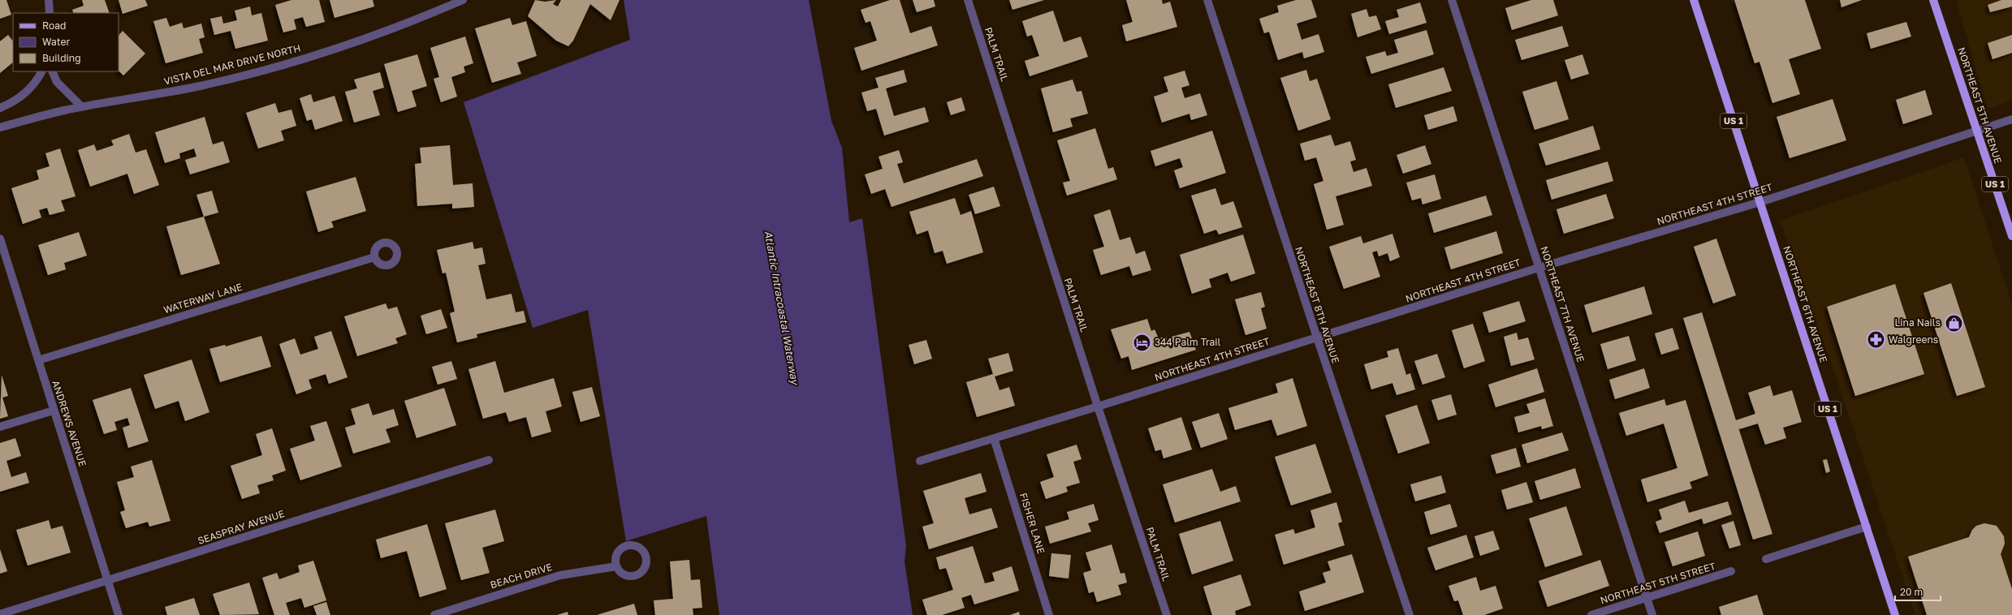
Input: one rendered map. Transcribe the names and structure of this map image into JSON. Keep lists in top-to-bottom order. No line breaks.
{"streets":{"main road":["NORTHEAST 5TH AVENUE","US 1","NORTHEAST 6TH AVENUE"],"street":["PALM TRAIL","VISTA DEL MAR DRIVE NORTH","NORTHEAST 4TH STREET","WATERWAY LANE","NORTHEAST 7TH AVENUE","NORTHEAST 8TH AVENUE","ANDREWS AVENUE","FISHER LANE","SEASPRAY AVENUE","BEACH DRIVE","NORTHEAST 5TH STREET"]},"crossings":[["PALM TRAIL","NORTHEAST 4TH STREET"],["NORTHEAST 5TH AVENUE","NORTHEAST 4TH STREET"],["NORTHEAST 4TH STREET","NORTHEAST 7TH AVENUE"],["NORTHEAST 4TH STREET","NORTHEAST 6TH AVENUE"],["NORTHEAST 4TH STREET","NORTHEAST 8TH AVENUE"],["NORTHEAST 4TH STREET","FISHER LANE"],["WATERWAY LANE","ANDREWS AVENUE"],["NORTHEAST 7TH AVENUE","NORTHEAST 5TH STREET"],["ANDREWS AVENUE","SEASPRAY AVENUE"]],"water":["Atlantic Intracoastal Waterway"],"places":{"shop":["Lina Nails"],"pharmacy":["Walgreens"],"hotel":["344 Palm Trail"]},"legend":["Road","Water","Building"],"scale_bar":"20 m"}
